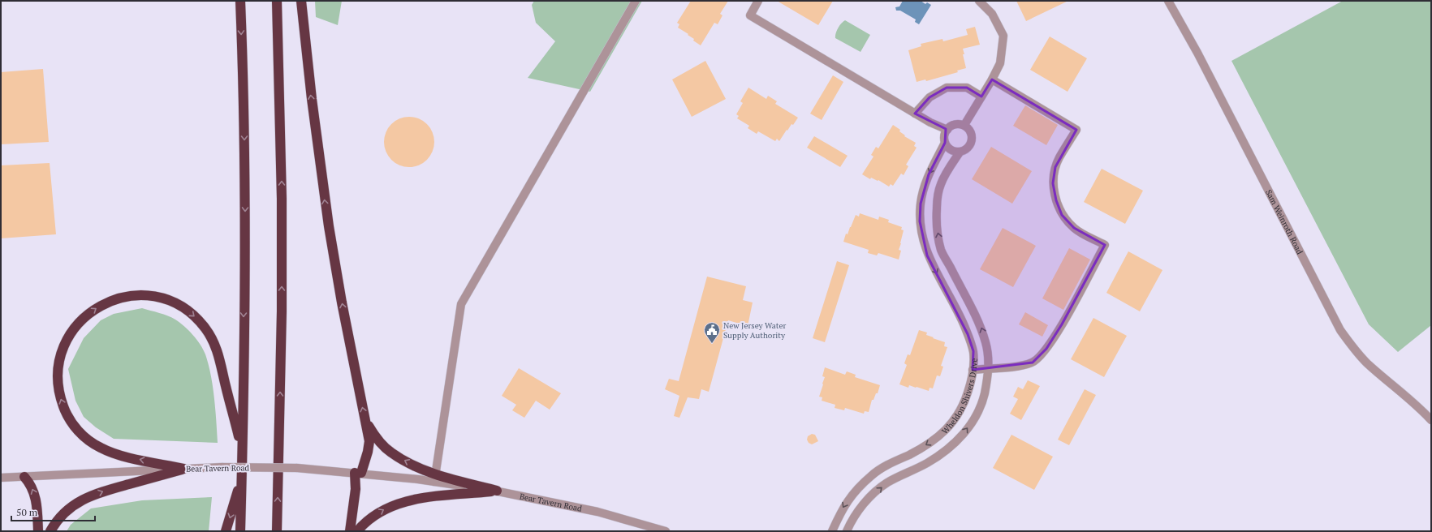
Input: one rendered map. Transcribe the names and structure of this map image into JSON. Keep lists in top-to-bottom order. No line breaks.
{"streets":{"street":["Sam Weinroth Road","Wheldon Shivers Drive","Bear Tavern Road"]},"places":{"public building":["New Jersey Water Supply Authority"]},"scale_bar":"50 m"}
